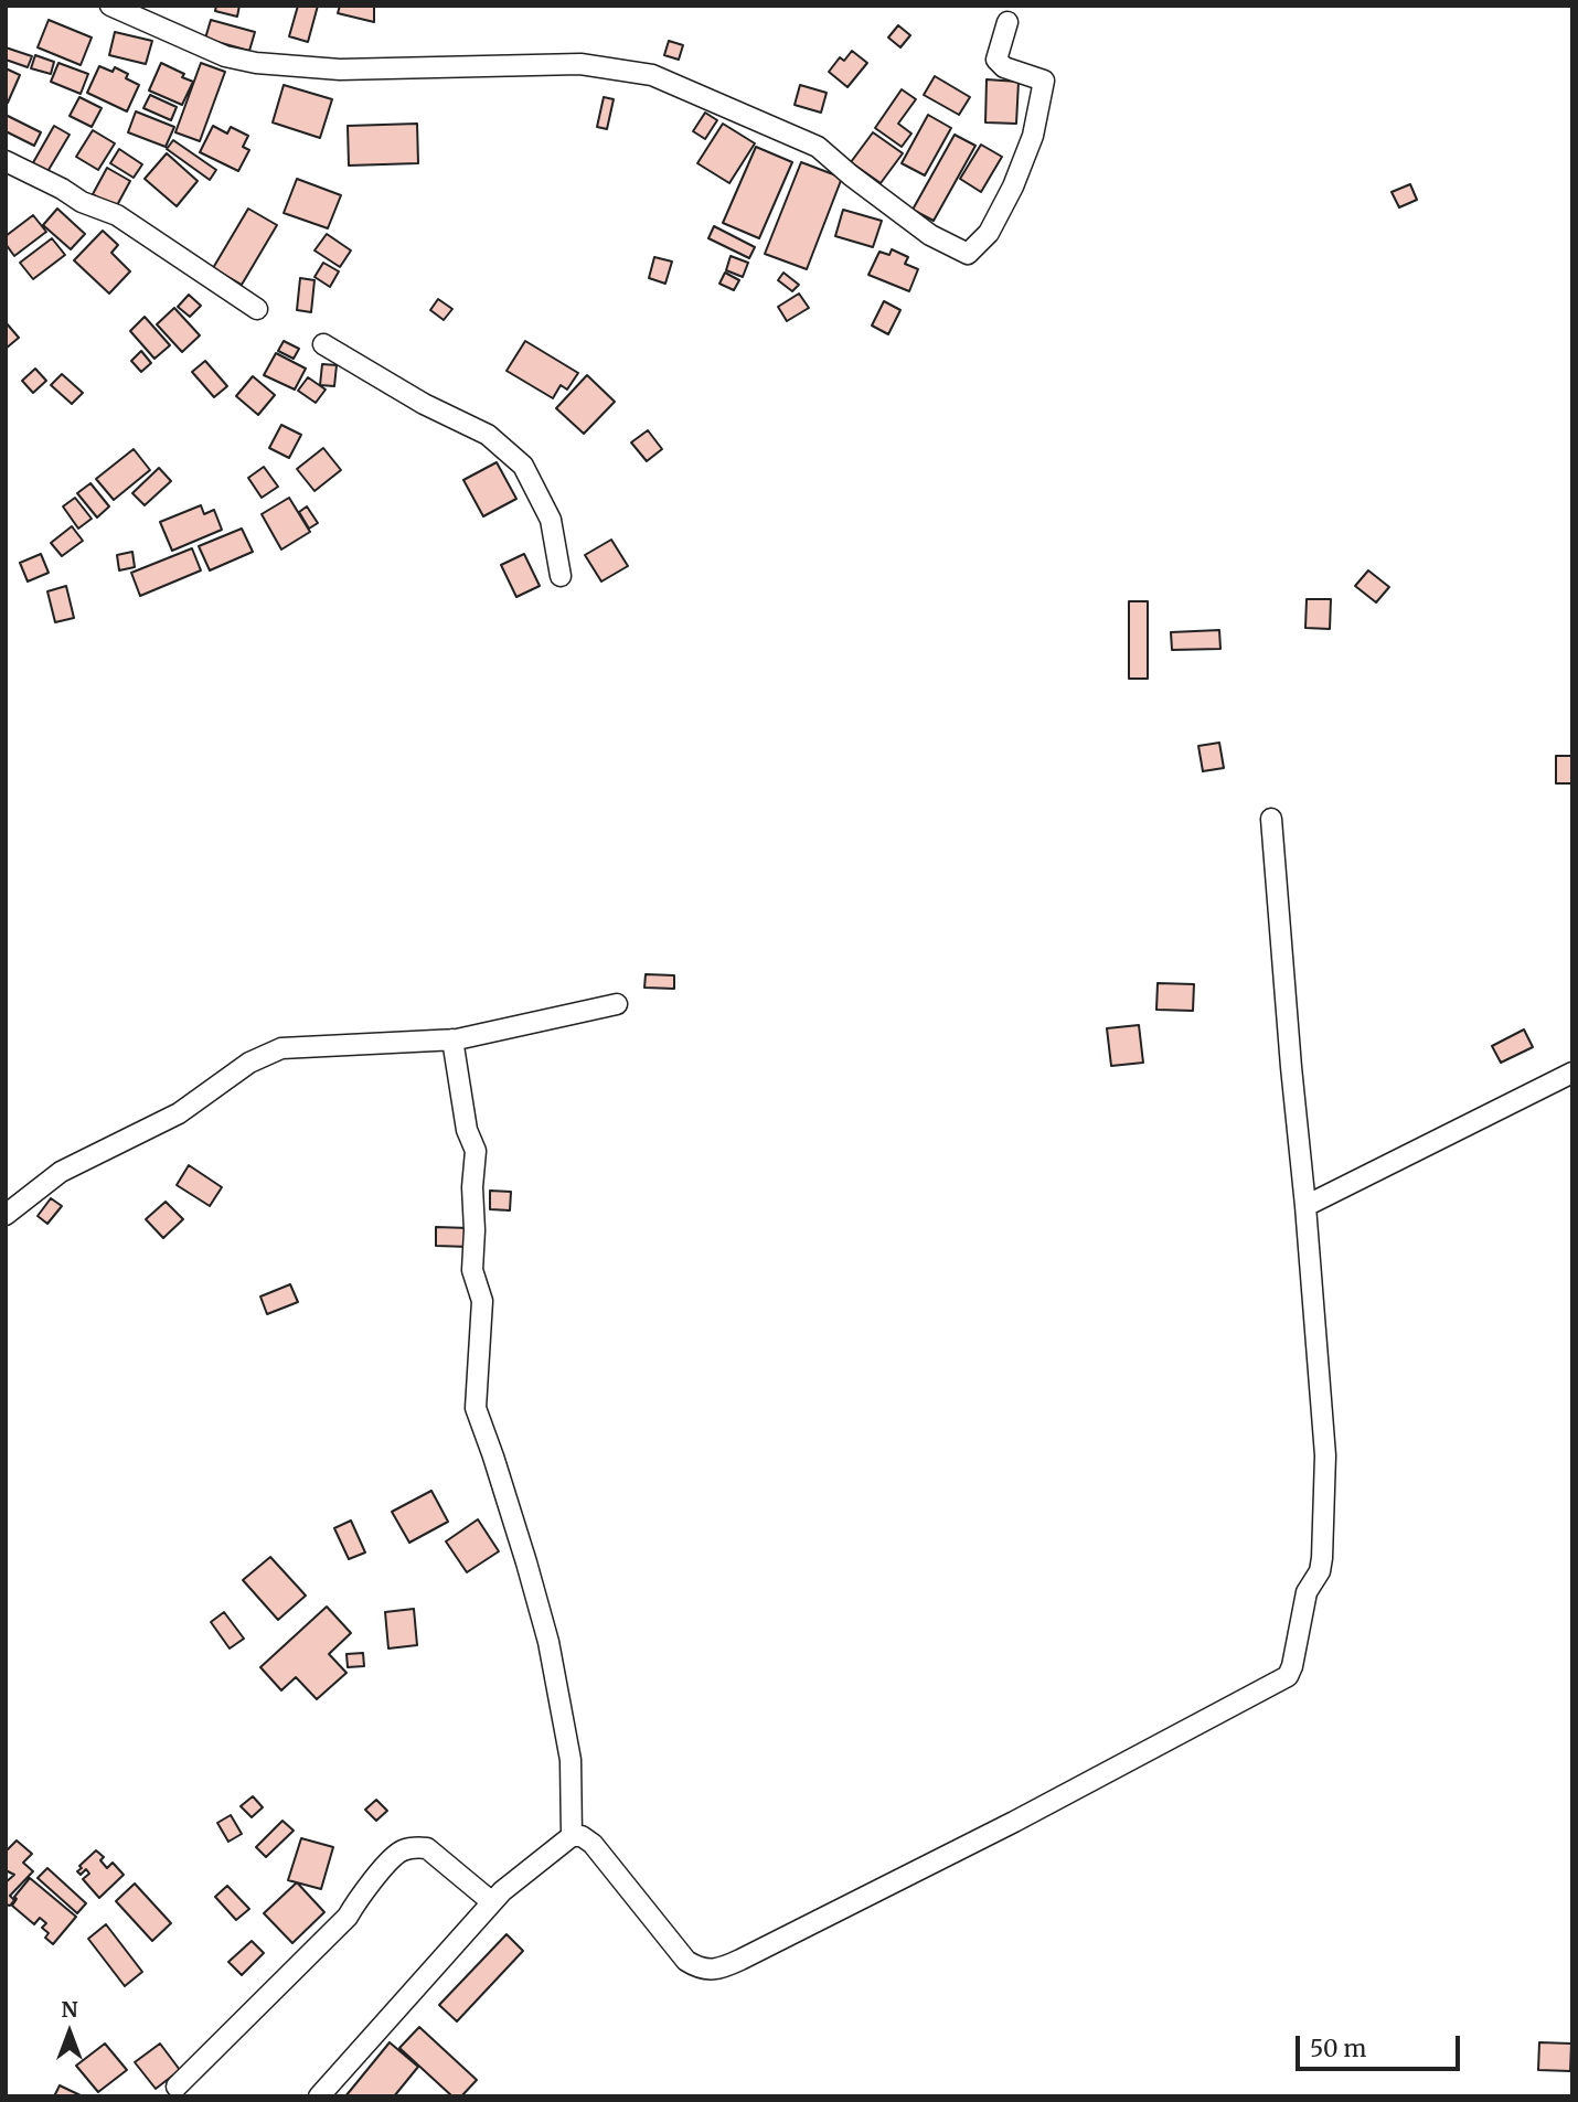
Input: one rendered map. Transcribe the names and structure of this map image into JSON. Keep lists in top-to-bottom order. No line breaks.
{"scale_bar":"50 m","north":"top"}
